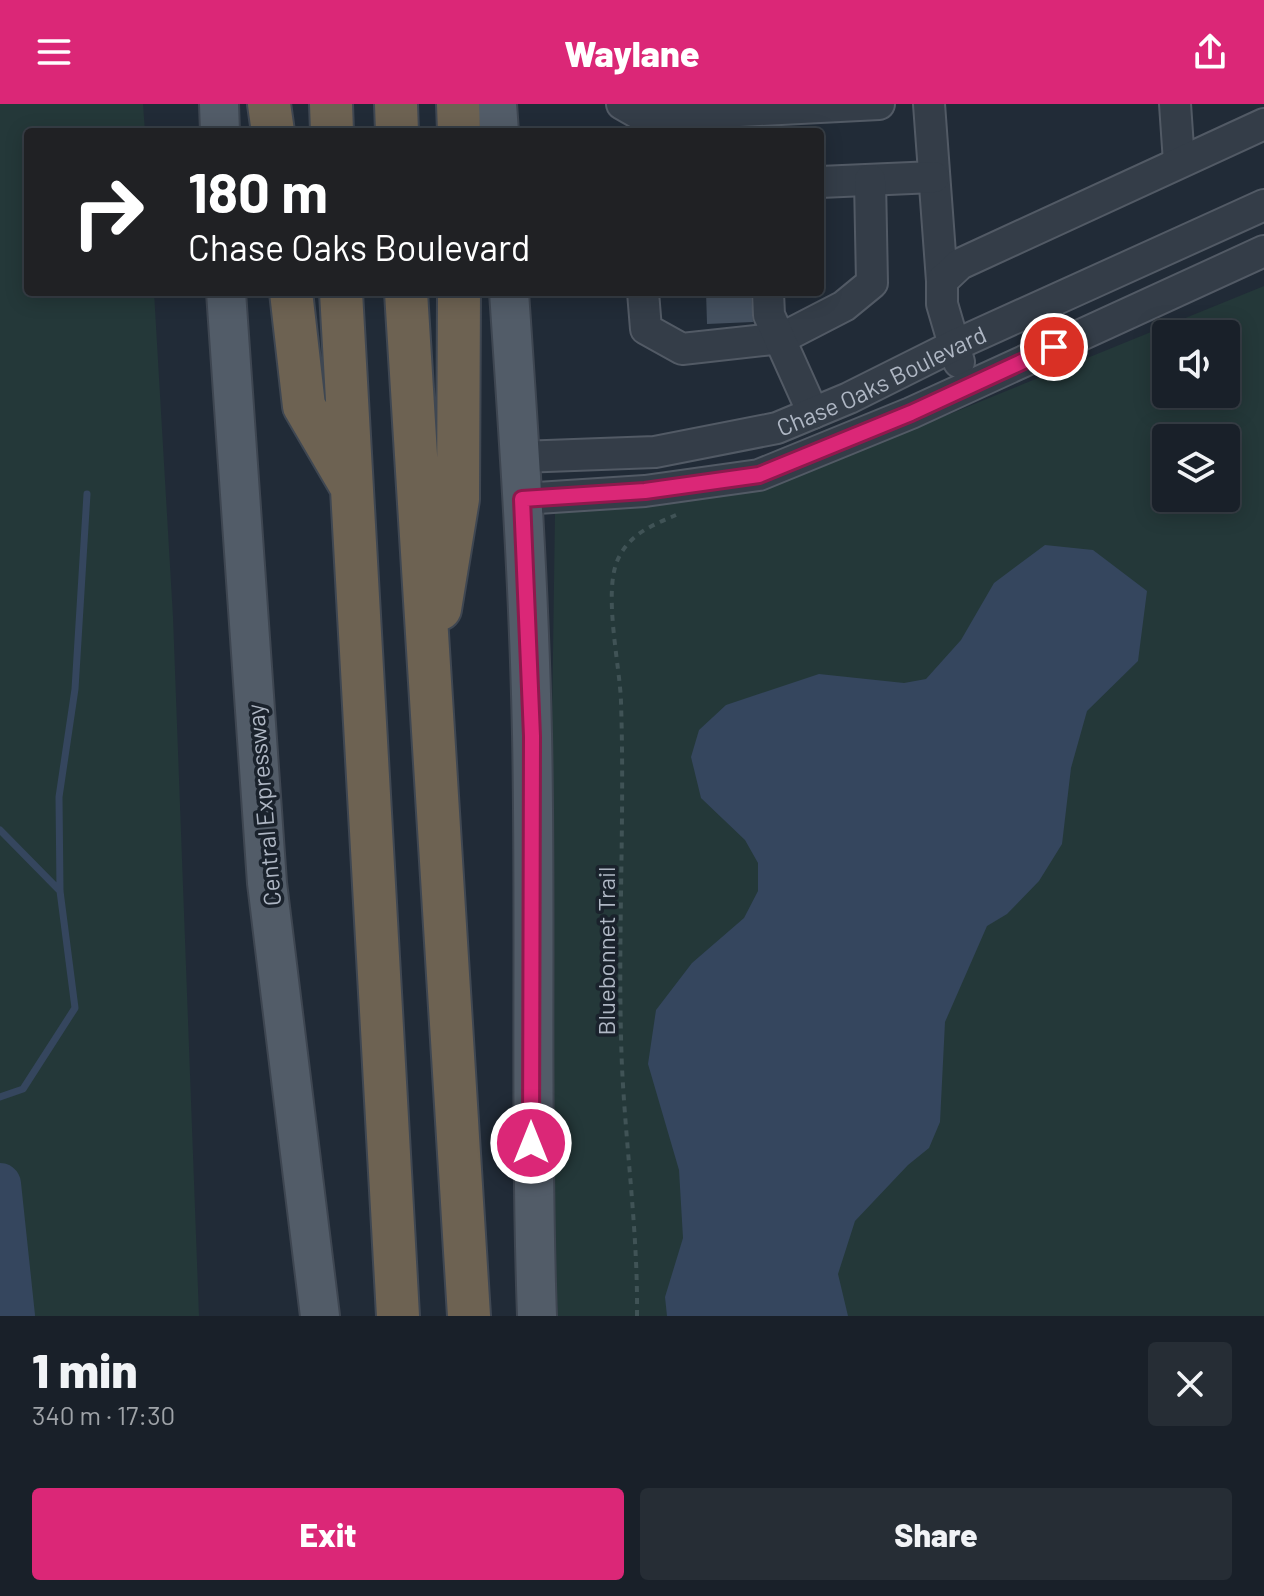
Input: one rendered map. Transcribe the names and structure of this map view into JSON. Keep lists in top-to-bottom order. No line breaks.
{"streets":{"main road":["Central Expressway"],"street":["Chase Oaks Boulevard"],"path":["Bluebonnet Trail"]},"page":{"header":"Waylane","turn":["180 m","Chase Oaks Boulevard"],"heading":["1 min","340 m · 17:30"],"buttons":["Exit","Share"]}}
